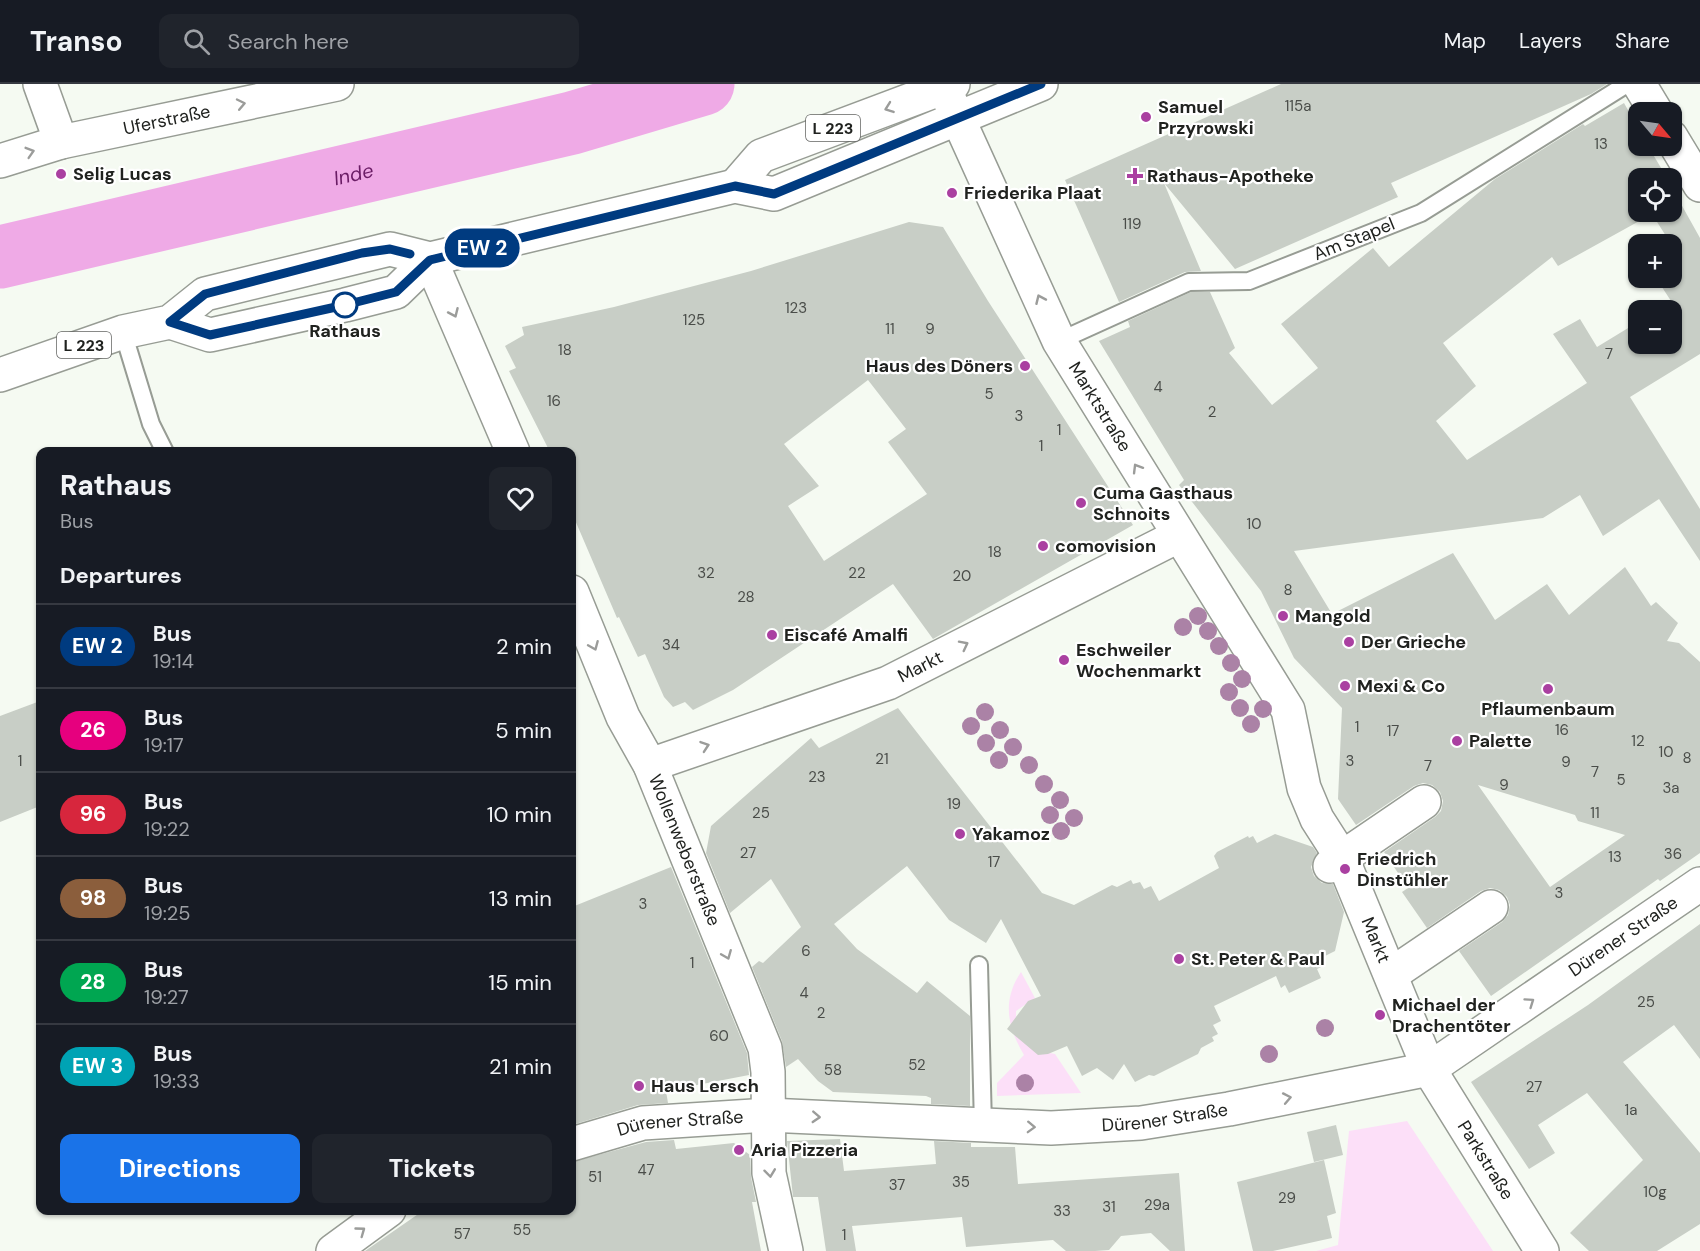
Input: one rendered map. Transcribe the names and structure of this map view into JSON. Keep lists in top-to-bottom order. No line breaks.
{"streets":{"street":["Uferstraße","L 223","Marktstraße","Markt","Wollenweberstraße","Dürener Straße","Parkstraße"],"lane":["Am Stapel"]},"crossings":[["L 223","Marktstraße"],["Am Stapel","Marktstraße"],["Marktstraße","Markt"],["Markt","Wollenweberstraße"],["Markt","Dürener Straße"],["Markt","Parkstraße"],["Wollenweberstraße","Dürener Straße"],["Dürener Straße","Parkstraße"]],"one_way":["Marktstraße","Markt","Wollenweberstraße","Dürener Straße"],"water":["Inde"],"places":{"other":["Samuel Przyrowski","Selig Lucas","Friederika Plaat","Rathaus","Haus des Döners","Cuma Gasthaus Schnoits","comovision","Mangold","Eiscafé Amalfi","Der Grieche","Eschweiler Wochenmarkt","Mexi & Co","Pflaumenbaum","Palette","Yakamoz","Friedrich Dinstühler","St. Peter & Paul","Michael der Drachentöter","Haus Lersch","Aria Pizzeria"],"health":["Rathaus-Apotheke"]},"house_numbers":["115a","13","119","123","125","11","9","18","7","4","5","16","2","3","1","1","10","18","32","22","20","8","28","34","1","16","17","12","10","8","21","1","3","9","7","7","23","5","9","3a","19","25","11","27","36","13","17","3","3","6","1","4","25","2","60","52","58","27","1a","47","51","35","37","10g","29","29a","31","33","55","57","1"],"north":"bottom right","page":{"header":"Transo","search":"Search here","nav":["Map","Layers","Share"],"on_map":"EW 2","map_buttons":["+","−"],"heading":[["Rathaus","Bus"],"Departures"],"list":[{"mark":"EW 2","name":"Bus","note":"19:14","value":"2 min"},{"mark":"26","name":"Bus","note":"19:17","value":"5 min"},{"mark":"96","name":"Bus","note":"19:22","value":"10 min"},{"mark":"98","name":"Bus","note":"19:25","value":"13 min"},{"mark":"28","name":"Bus","note":"19:27","value":"15 min"},{"mark":"EW 3","name":"Bus","note":"19:33","value":"21 min"}],"buttons":["Directions","Tickets"]}}
